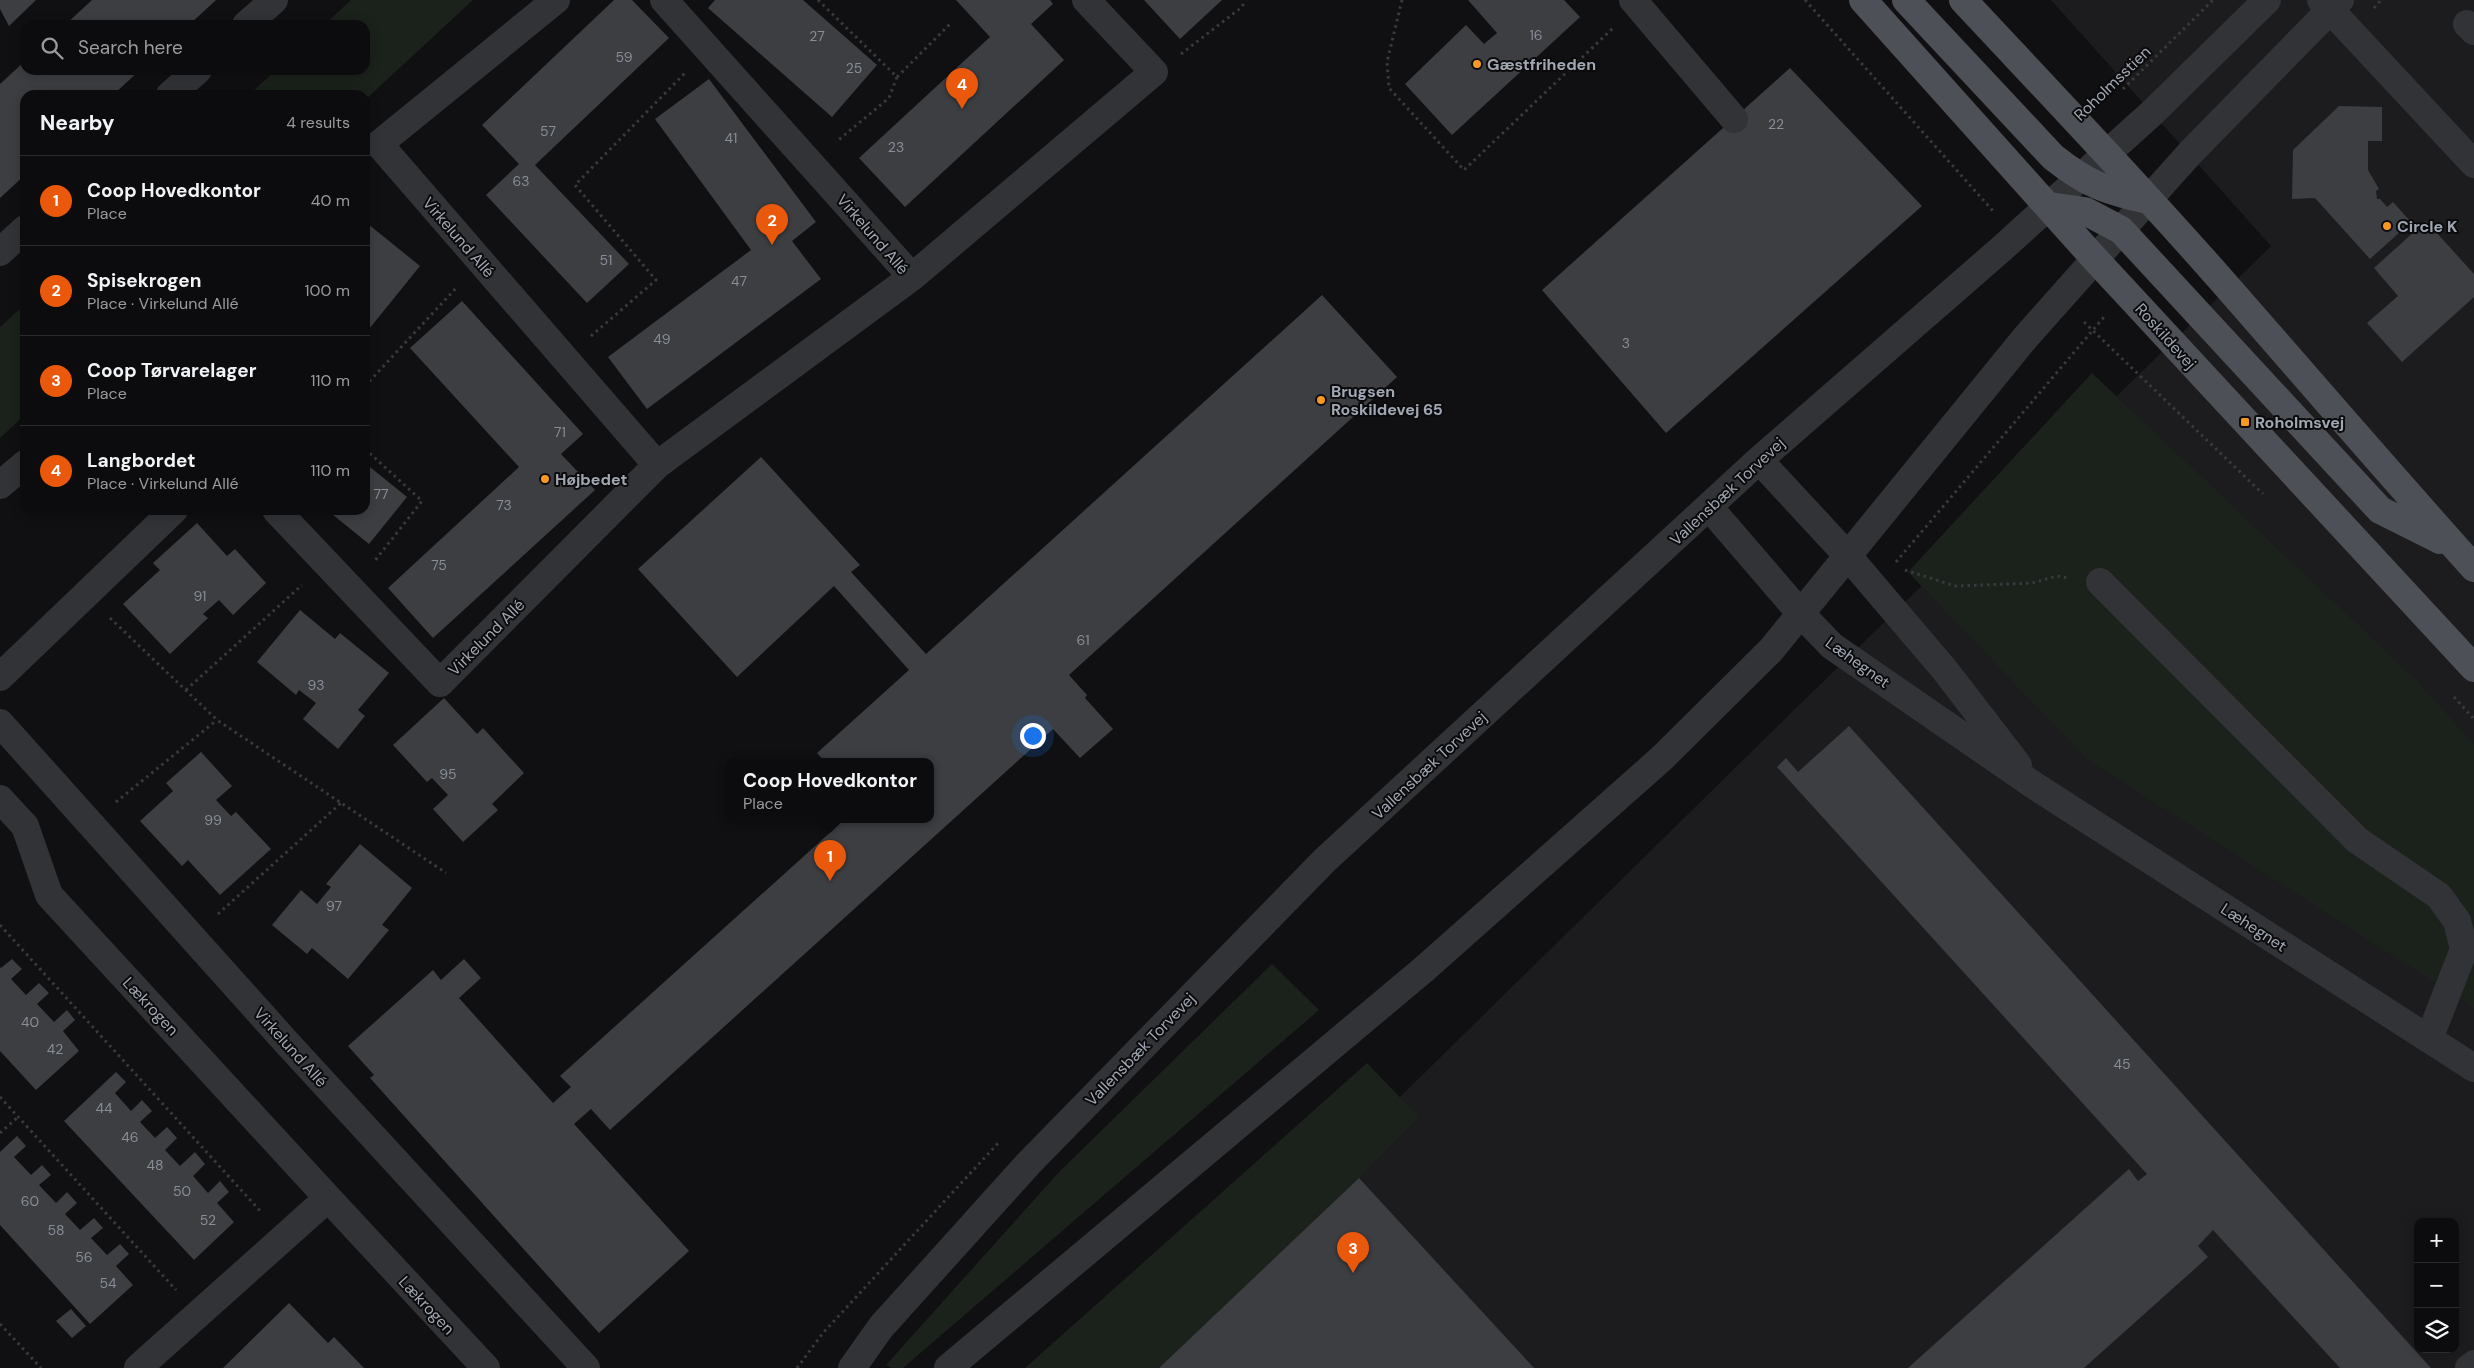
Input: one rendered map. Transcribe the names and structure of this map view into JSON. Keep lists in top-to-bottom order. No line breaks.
{"streets":{"main road":["Roskildevej"],"street":["Virkelund Allé","Vallensbæk Torvevej","Læhegnet","Lækrogen"],"path":["Roholmsstien"]},"crossings":[["Roskildevej","Vallensbæk Torvevej"],["Vallensbæk Torvevej","Læhegnet"]],"places":{"other":["Gæstfriheden","Circle K","Brugsen Roskildevej 65","Højbedet"],"transit":["Roholmsvej"]},"house_numbers":["16","27","59","25","22","57","41","23","63","51","47","49","3","71","77","73","75","91","61","93","95","99","97","40","42","45","44","46","48","50","60","52","58","56","54"],"page":{"search":"Search here","pins":["4","2","1","3"],"heading":["Nearby","4 results"],"list":[{"mark":"1","name":"Coop Hovedkontor","note":"Place","value":"40 m"},{"mark":"2","name":"Spisekrogen","note":"Place · Virkelund Allé","value":"100 m"},{"mark":"3","name":"Coop Tørvarelager","note":"Place","value":"110 m"},{"mark":"4","name":"Langbordet","note":"Place · Virkelund Allé","value":"110 m"}],"popup":["Coop Hovedkontor","Place"],"map_buttons":["+","−"]}}
